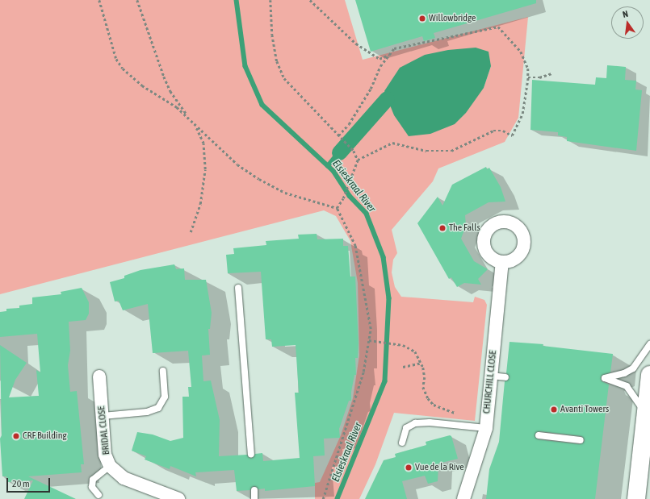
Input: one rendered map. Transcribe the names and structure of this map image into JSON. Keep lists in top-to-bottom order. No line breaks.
{"streets":{"street":["CHURCHILL CLOSE","BRIDAL CLOSE"]},"water":["Elsieskraal River"],"places":["Willowbridge","The Falls","Avanti Towers","CRF Building","Vue de la Rive"],"scale_bar":"20 m","north":"top"}
